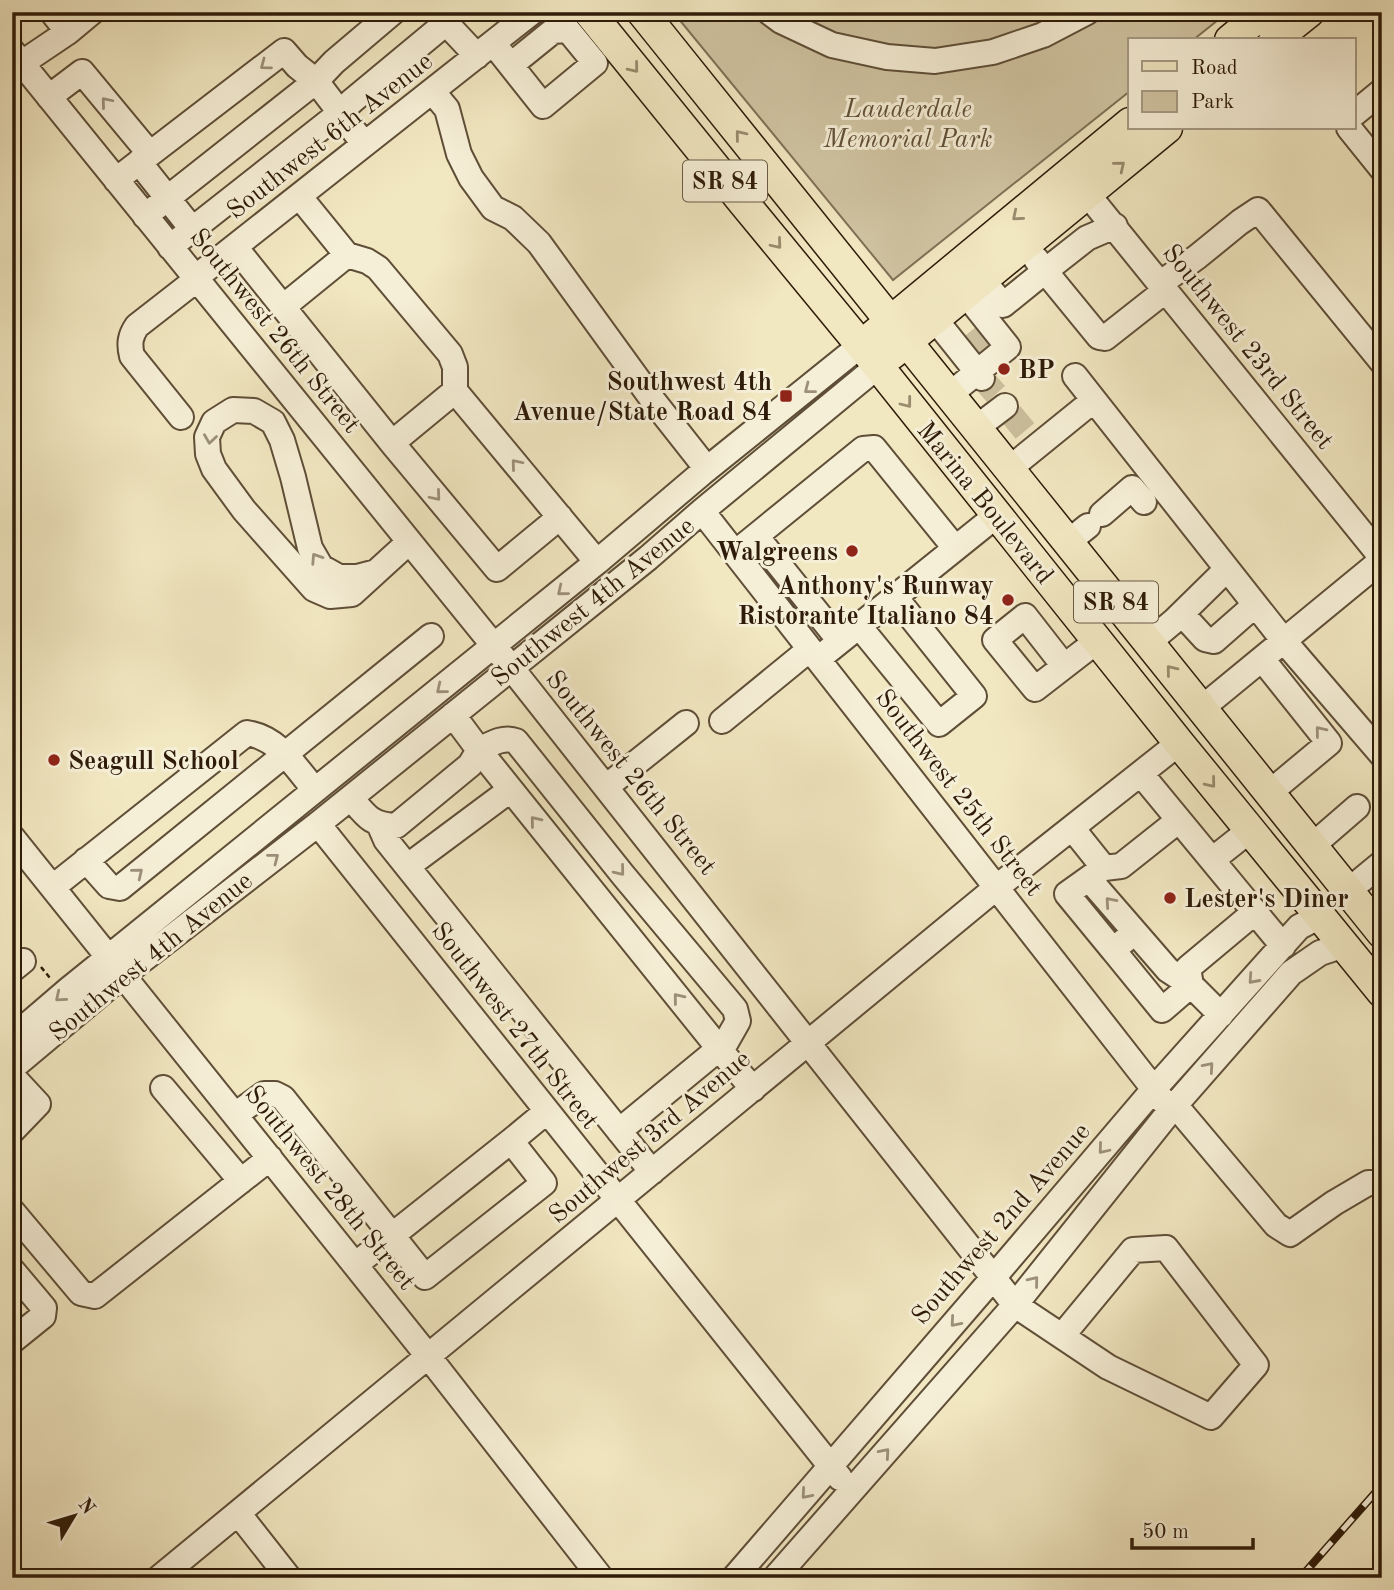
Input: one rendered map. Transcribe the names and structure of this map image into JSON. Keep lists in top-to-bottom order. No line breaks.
{"streets":{"main road":["SR 84","Marina Boulevard","Southwest 4th Avenue"],"street":["Southwest 6th Avenue","Southwest 26th Street","Southwest 23rd Street","Southwest 25th Street","Southwest 27th Street","Southwest 3rd Avenue","Southwest 28th Street","Southwest 2nd Avenue"]},"crossings":[["Southwest 6th Avenue","Southwest 26th Street"],["Southwest 26th Street","Southwest 4th Avenue"],["Southwest 26th Street","Southwest 3rd Avenue"],["Southwest 26th Street","Southwest 2nd Avenue"],["Southwest 23rd Street","Southwest 4th Avenue"],["Marina Boulevard","Southwest 4th Avenue"],["Marina Boulevard","Southwest 3rd Avenue"],["Marina Boulevard","Southwest 2nd Avenue"],["Southwest 4th Avenue","Southwest 25th Street"],["Southwest 4th Avenue","Southwest 27th Street"],["Southwest 4th Avenue","Southwest 28th Street"],["Southwest 25th Street","Southwest 3rd Avenue"],["Southwest 25th Street","Southwest 2nd Avenue"],["Southwest 27th Street","Southwest 3rd Avenue"],["Southwest 27th Street","Southwest 2nd Avenue"],["Southwest 3rd Avenue","Southwest 28th Street"]],"parks":["Lauderdale Memorial Park"],"places":{"other":["BP","Walgreens","Anthony's Runway Ristorante Italiano 84","Seagull School","Lester's Diner"],"transit":["Southwest 4th Avenue/State Road 84"]},"legend":["Road","Park"],"scale_bar":"50 m","north":"top right"}
